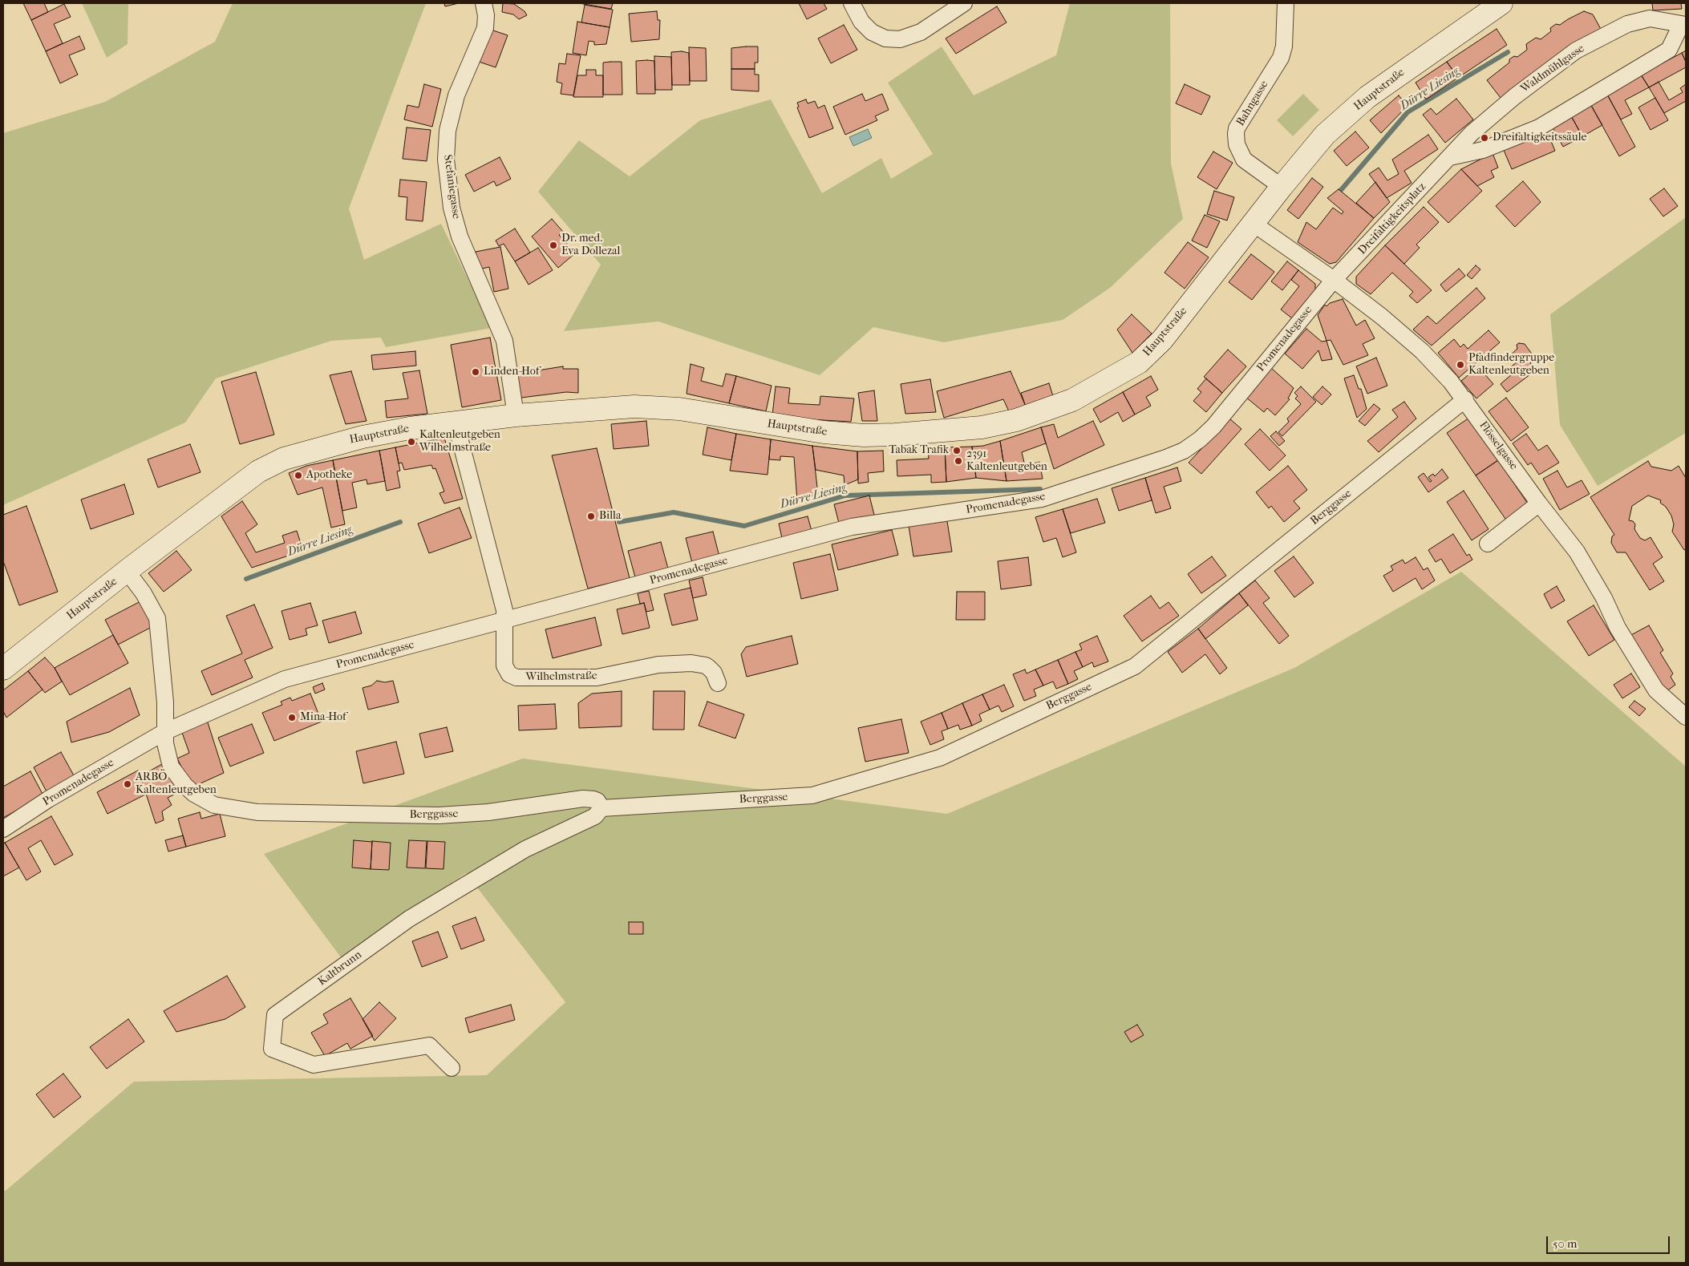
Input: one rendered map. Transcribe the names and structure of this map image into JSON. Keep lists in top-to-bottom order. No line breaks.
{"streets":{"main road":["Hauptstraße"],"street":["Waldmühlgasse","Bahngasse","Stefaniegasse","Dreifaltigkeitsplatz","Promenadegasse","Flösselgasse","Berggasse","Wilhelmstraße","Kaltbrunn"]},"crossings":[["Waldmühlgasse","Dreifaltigkeitsplatz"],["Hauptstraße","Bahngasse"],["Hauptstraße","Stefaniegasse"],["Hauptstraße","Flösselgasse"],["Hauptstraße","Berggasse"],["Hauptstraße","Wilhelmstraße"],["Dreifaltigkeitsplatz","Promenadegasse"],["Dreifaltigkeitsplatz","Flösselgasse"],["Promenadegasse","Flösselgasse"],["Promenadegasse","Berggasse"],["Promenadegasse","Wilhelmstraße"],["Flösselgasse","Berggasse"],["Berggasse","Kaltbrunn"]],"water":["Dürre Liesing"],"places":["Dreifaltigkeitssäule","Dr. med. Eva Dollezal","Pfadfindergruppe Kaltenleutgeben","Linden-Hof","Kaltenleutgeben Wilhelmstraße","Tabak Trafik","2391 Kaltenleutgeben","Apotheke","Billa","Mina-Hof","ARBÖ Kaltenleutgeben"],"scale_bar":"50 m"}
